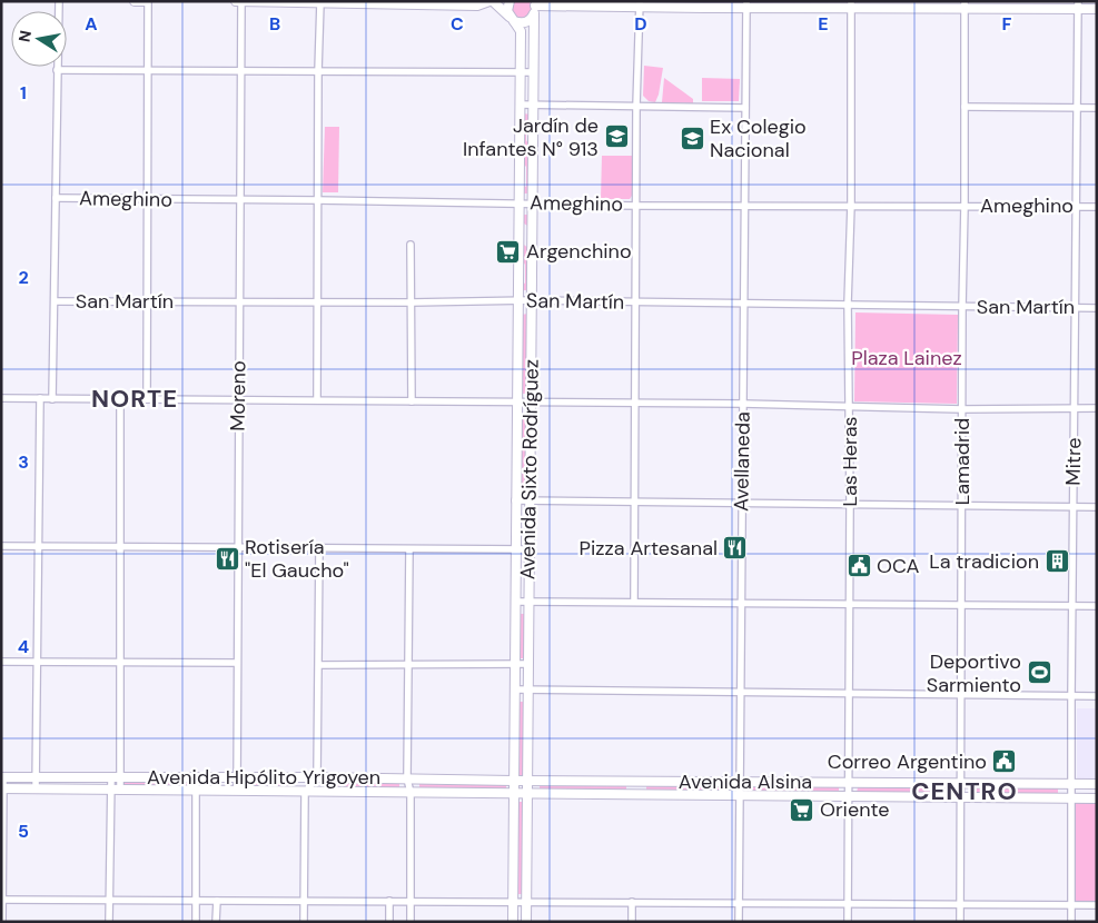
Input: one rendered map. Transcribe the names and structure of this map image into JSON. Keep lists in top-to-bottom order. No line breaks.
{"streets":{"main road":["Avenida Sixto Rodríguez","Avenida Hipólito Yrigoyen","Avenida Alsina"],"street":["Ameghino","San Martín","Moreno","Avellaneda","Las Heras","Lamadrid","Mitre"]},"crossings":[["Ameghino","Moreno"],["Ameghino","Avellaneda"],["Ameghino","Las Heras"],["Ameghino","Lamadrid"],["Ameghino","Mitre"],["Ameghino","Avenida Sixto Rodríguez"],["San Martín","Moreno"],["San Martín","Avellaneda"],["San Martín","Las Heras"],["San Martín","Lamadrid"],["San Martín","Mitre"],["San Martín","Avenida Sixto Rodríguez"],["Moreno","Avenida Hipólito Yrigoyen"],["Avellaneda","Avenida Alsina"],["Las Heras","Avenida Alsina"],["Lamadrid","Avenida Alsina"],["Mitre","Avenida Alsina"],["Avenida Sixto Rodríguez","Avenida Hipólito Yrigoyen"],["Avenida Sixto Rodríguez","Avenida Alsina"],["Avenida Hipólito Yrigoyen","Avenida Alsina"]],"districts":["NORTE","CENTRO"],"parks":["Plaza Lainez"],"places":{"school or university":["Jardín de Infantes N° 913","Ex Colegio Nacional"],"supermarket":["Argenchino","Oriente"],"restaurant":["Pizza Artesanal","Rotisería \"El Gaucho\""],"building":["La tradicion"],"public building":["OCA","Correo Argentino"],"sports":["Deportivo Sarmiento"]},"north":"left","grid":{"columns":["A","B","C","D","E","F"],"rows":["1","2","3","4","5"]}}
